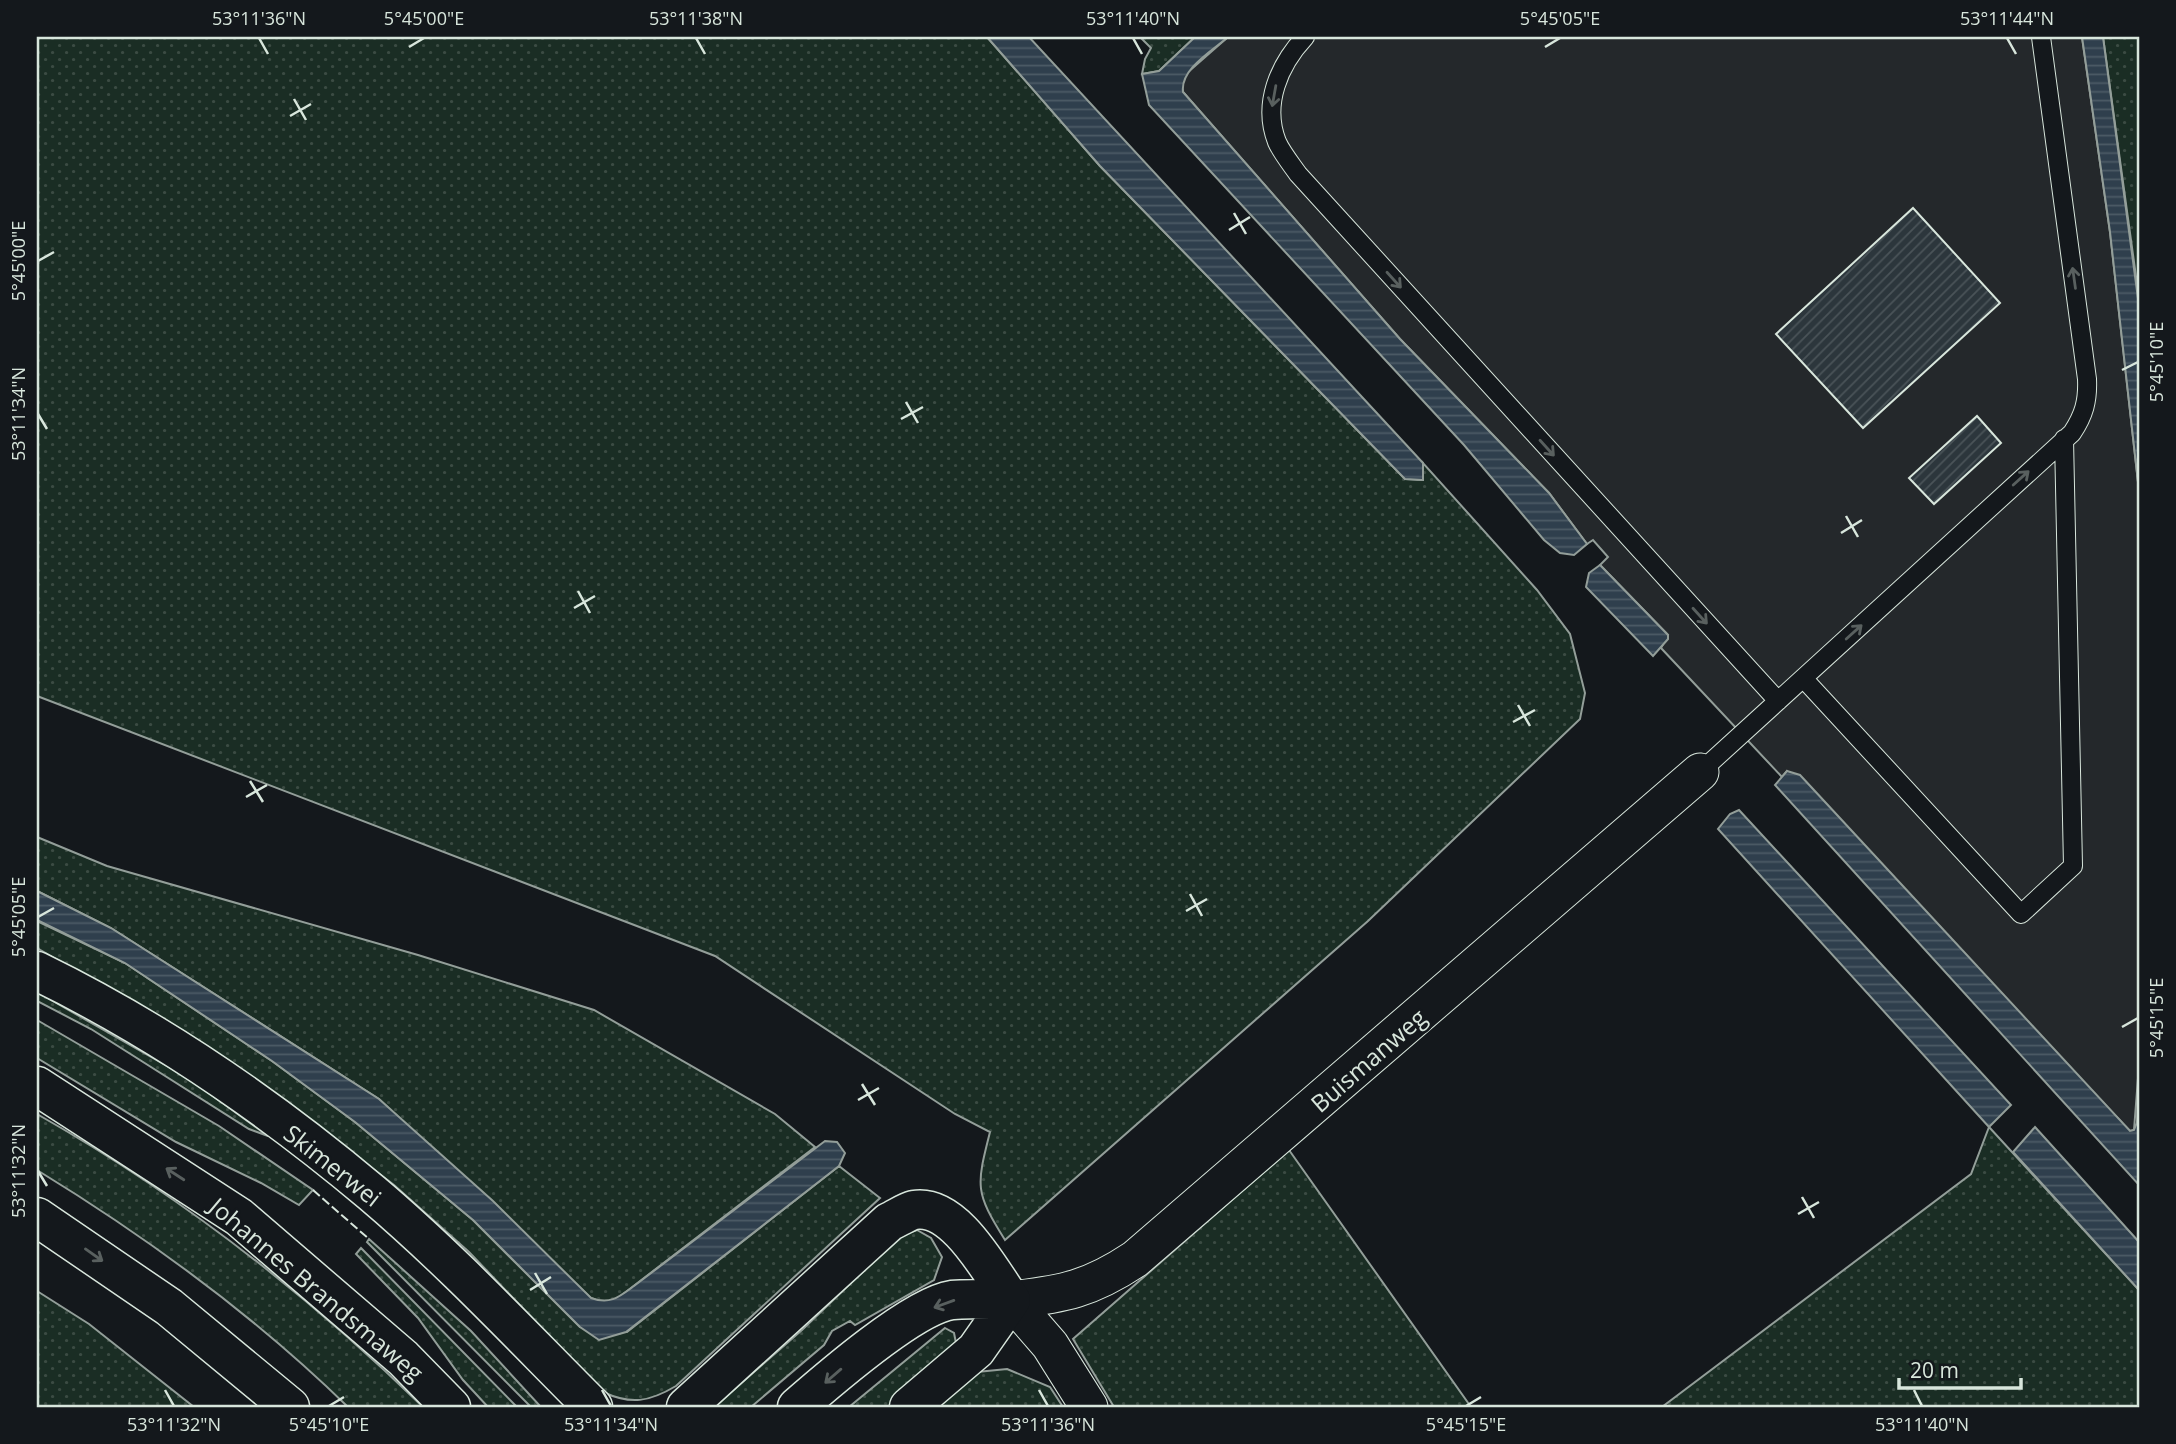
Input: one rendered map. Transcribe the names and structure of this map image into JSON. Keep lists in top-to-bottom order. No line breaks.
{"streets":{"street":["Buismanweg","Skimerwei","Johannes Brandsmaweg"]},"scale_bar":"20 m","coordinates":["53°11'36\"N","5°45'00\"E","53°11'38\"N","53°11'40\"N","5°45'05\"E","53°11'44\"N","5°45'10\"E","53°11'34\"N","5°45'15\"E","53°11'32\"N"]}
